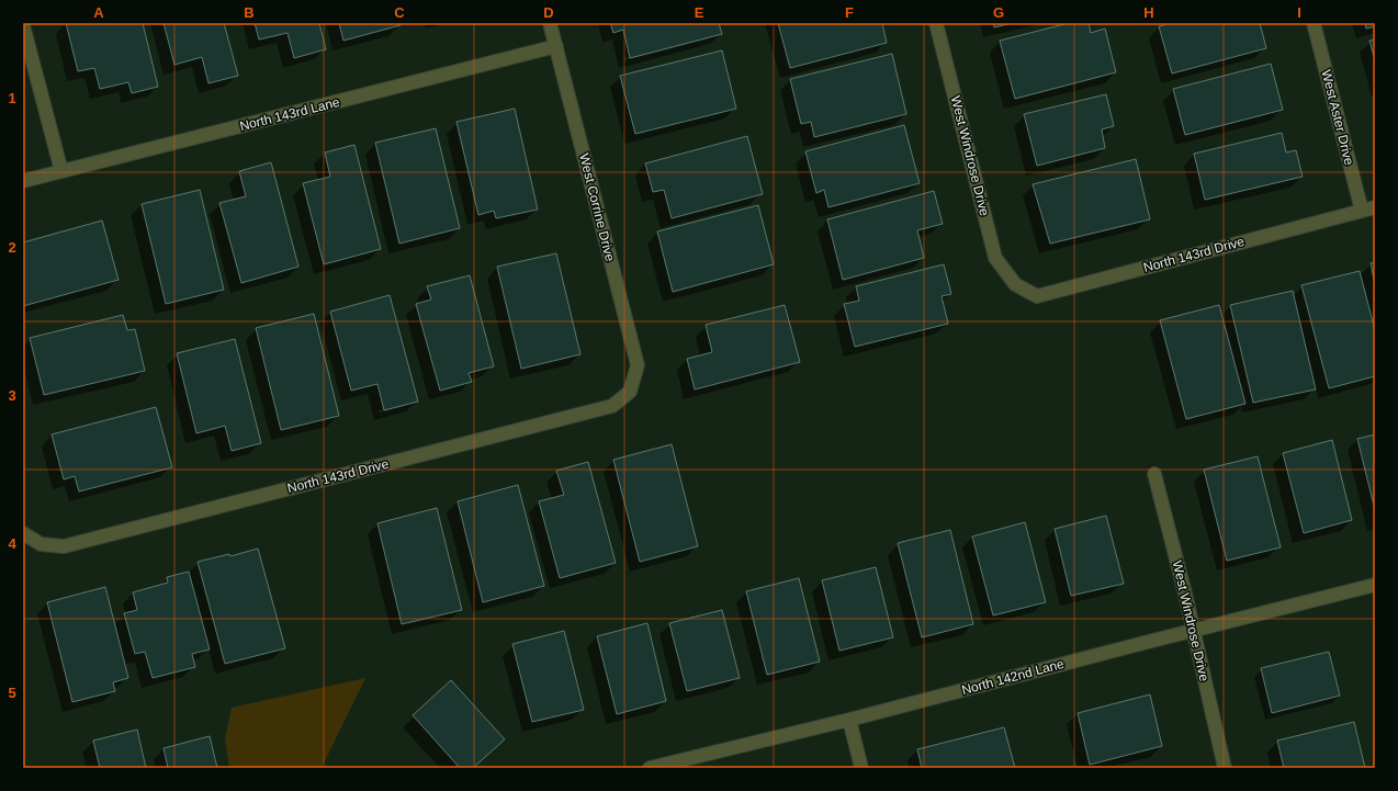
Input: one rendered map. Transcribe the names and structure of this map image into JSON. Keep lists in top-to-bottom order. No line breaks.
{"streets":{"street":["North 143rd Lane","West Aster Drive","West Windrose Drive","West Corrine Drive","North 143rd Drive","North 142nd Lane"]},"crossings":[["North 143rd Lane","West Corrine Drive"],["West Aster Drive","North 143rd Drive"],["West Windrose Drive","North 143rd Drive"],["West Windrose Drive","North 142nd Lane"],["West Corrine Drive","North 143rd Drive"]],"grid":{"columns":["A","B","C","D","E","F","G","H","I"],"rows":["1","2","3","4","5"]}}
